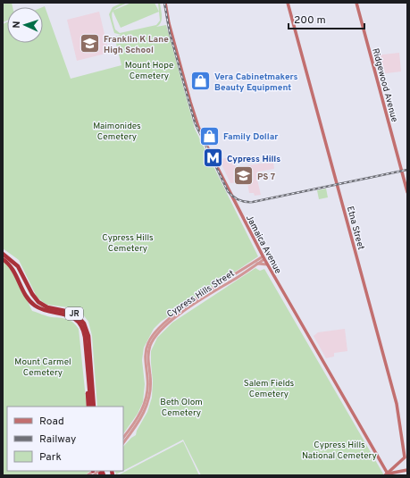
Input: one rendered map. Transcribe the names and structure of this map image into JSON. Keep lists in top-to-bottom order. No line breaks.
{"streets":{"highway":["JR"],"main road":["Ridgewood Avenue","Etna Street","Jamaica Avenue"],"street":["Cypress Hills Street"]},"crossings":[["Etna Street","Jamaica Avenue"],["Jamaica Avenue","Cypress Hills Street"]],"parks":["Mount Hope Cemetery","Maimonides Cemetery","Cypress Hills Cemetery","Mount Carmel Cemetery","Salem Fields Cemetery","Beth Olom Cemetery","Cypress Hills National Cemetery"],"places":{"school or university":["Franklin K Lane High School","PS 7"],"shop":["Vera Cabinetmakers Beauty Equipment","Family Dollar"],"metro station":["Cypress Hills"]},"legend":["Road","Railway","Park"],"scale_bar":"200 m","north":"left"}
